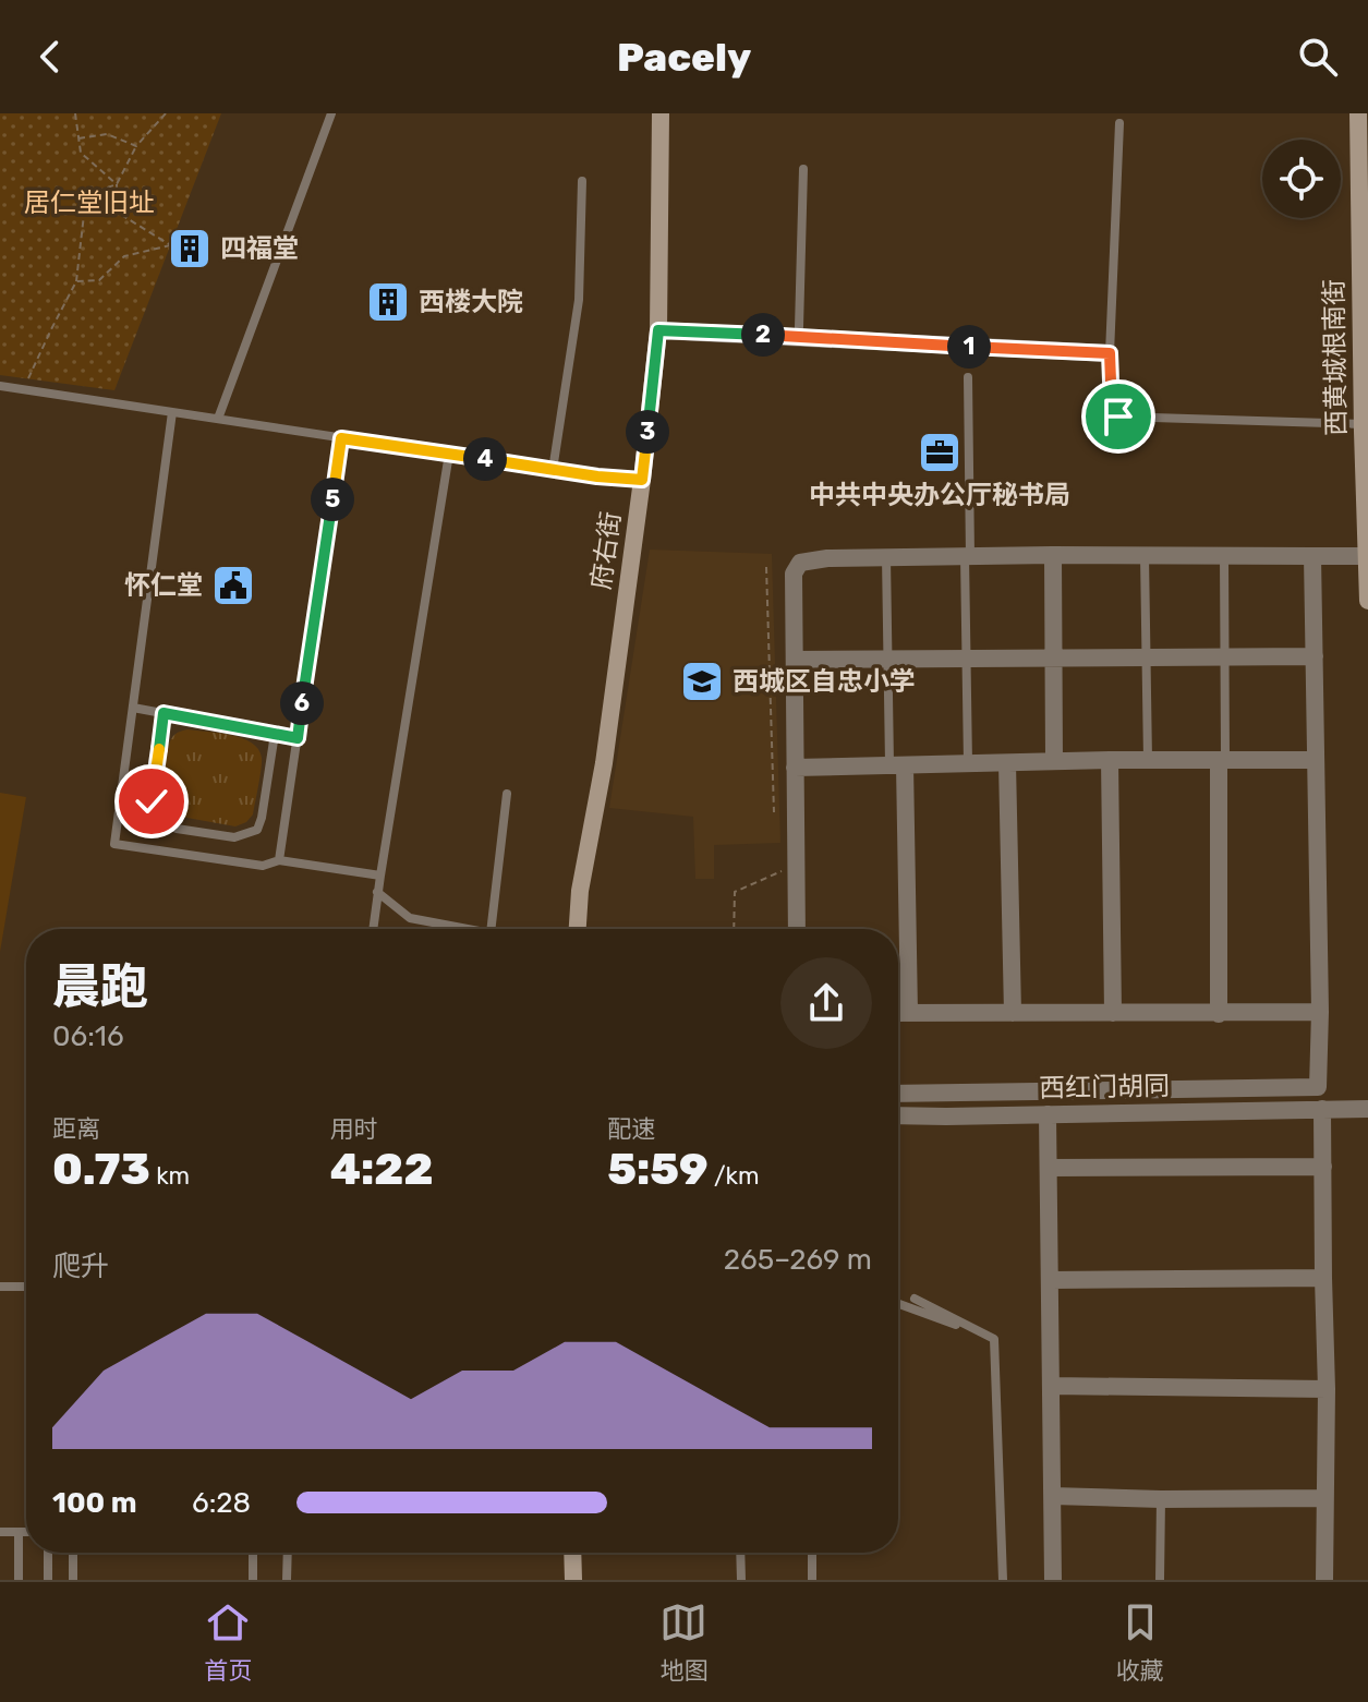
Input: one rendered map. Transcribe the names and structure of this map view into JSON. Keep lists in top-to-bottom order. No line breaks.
{"streets":{"main road":["西黄城根南街","府右街"],"street":["西红门胡同"]},"parks":["居仁堂旧址"],"places":{"building":["四福堂","西楼大院"],"office":["中共中央办公厅秘书局"],"public building":["怀仁堂"],"school or university":["西城区自忠小学"]},"page":{"header":"Pacely","pins":["2","1","3","4","5","6"],"heading":["晨跑","06:16"],"stats":[["距离","0.73 km"],["用时","4:22"],["配速","5:59 /km"]],"chart":["爬升","265–269 m"],"list":[{"name":"100 m","note":"6:28"}],"tabs":["首页","地图","收藏"]}}
